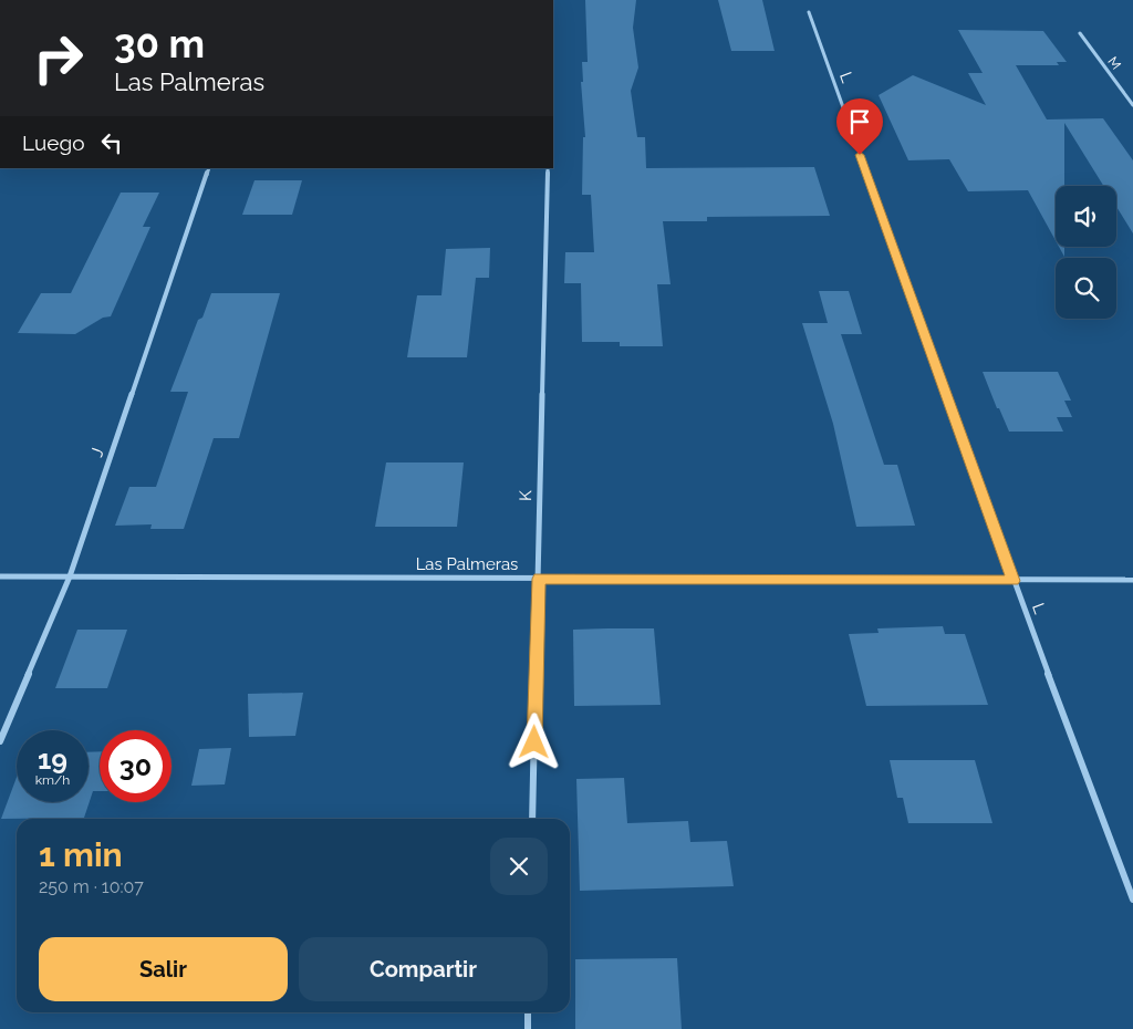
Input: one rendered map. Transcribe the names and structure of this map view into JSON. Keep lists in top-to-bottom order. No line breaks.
{"streets":{"street":["M","L","J","K","Las Palmeras"]},"crossings":[["L","Las Palmeras"],["J","Las Palmeras"],["K","Las Palmeras"]],"page":{"turn":["30 m","Las Palmeras"],"then":"Luego","speed":"19 km/h","limit":"30","heading":["1 min","250 m · 10:07"],"buttons":["Salir","Compartir"]}}
